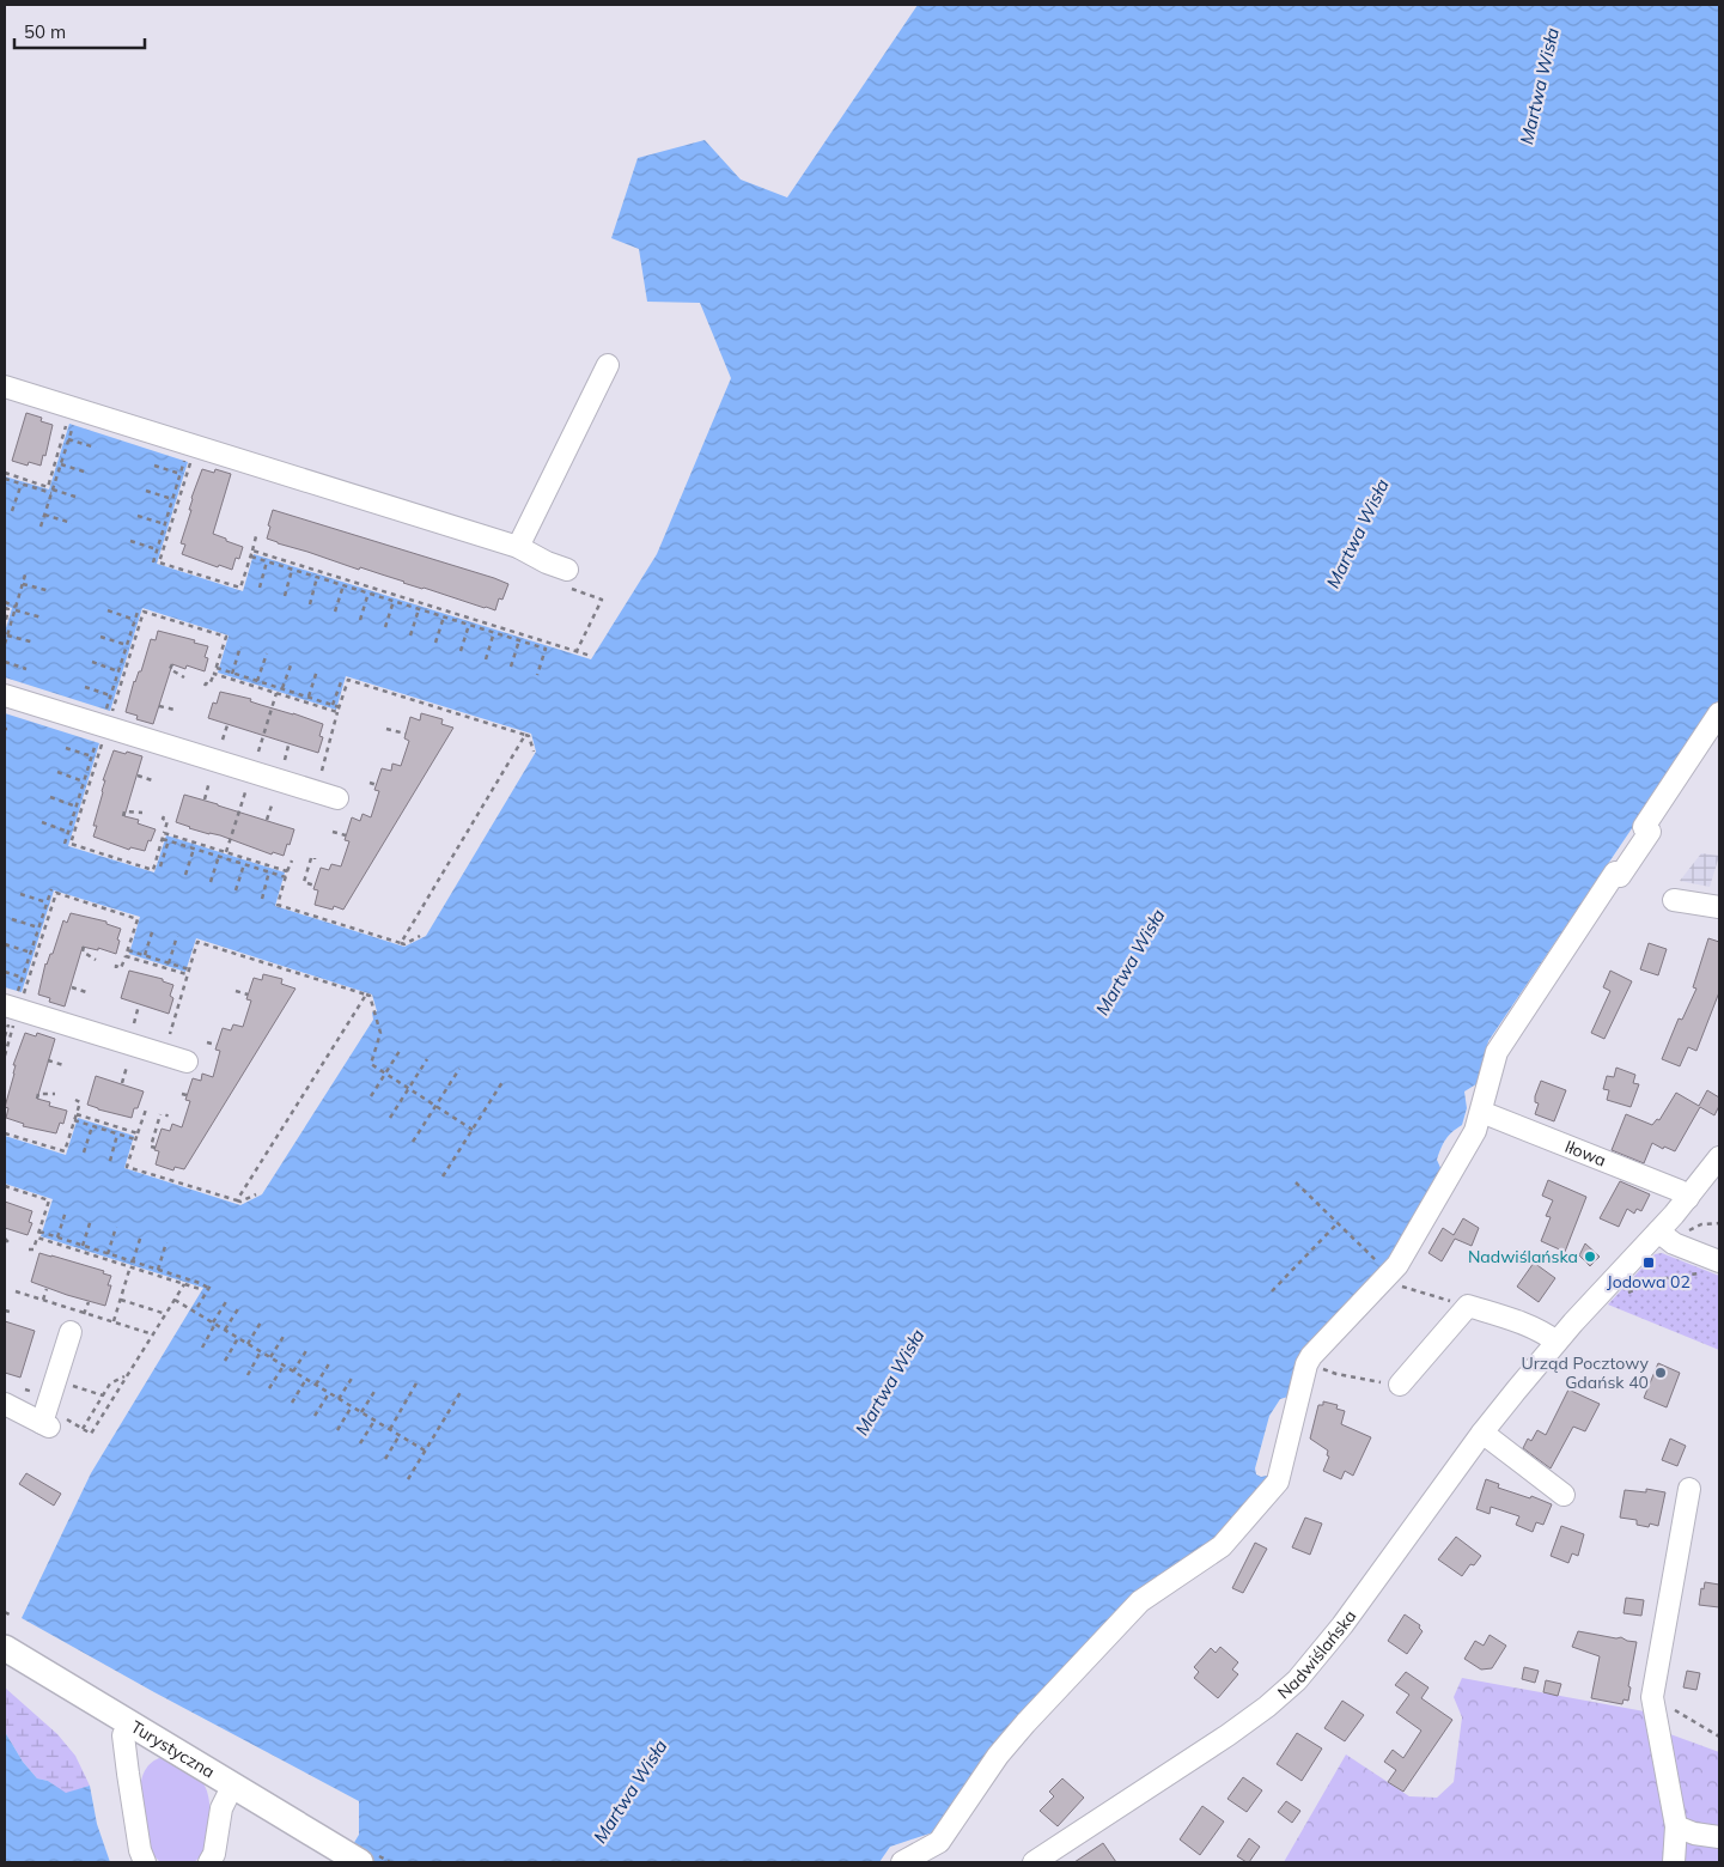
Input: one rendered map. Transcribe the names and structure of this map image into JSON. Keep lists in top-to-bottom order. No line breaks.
{"streets":{"main road":["Turystyczna"],"street":["Iłowa","Nadwiślańska"]},"crossings":[["Iłowa","Nadwiślańska"]],"water":["Martwa Wisła"],"places":{"other":["Nadwiślańska","Urząd Pocztowy Gdańsk 40"],"transit":["Jodowa 02"]},"scale_bar":"50 m"}
